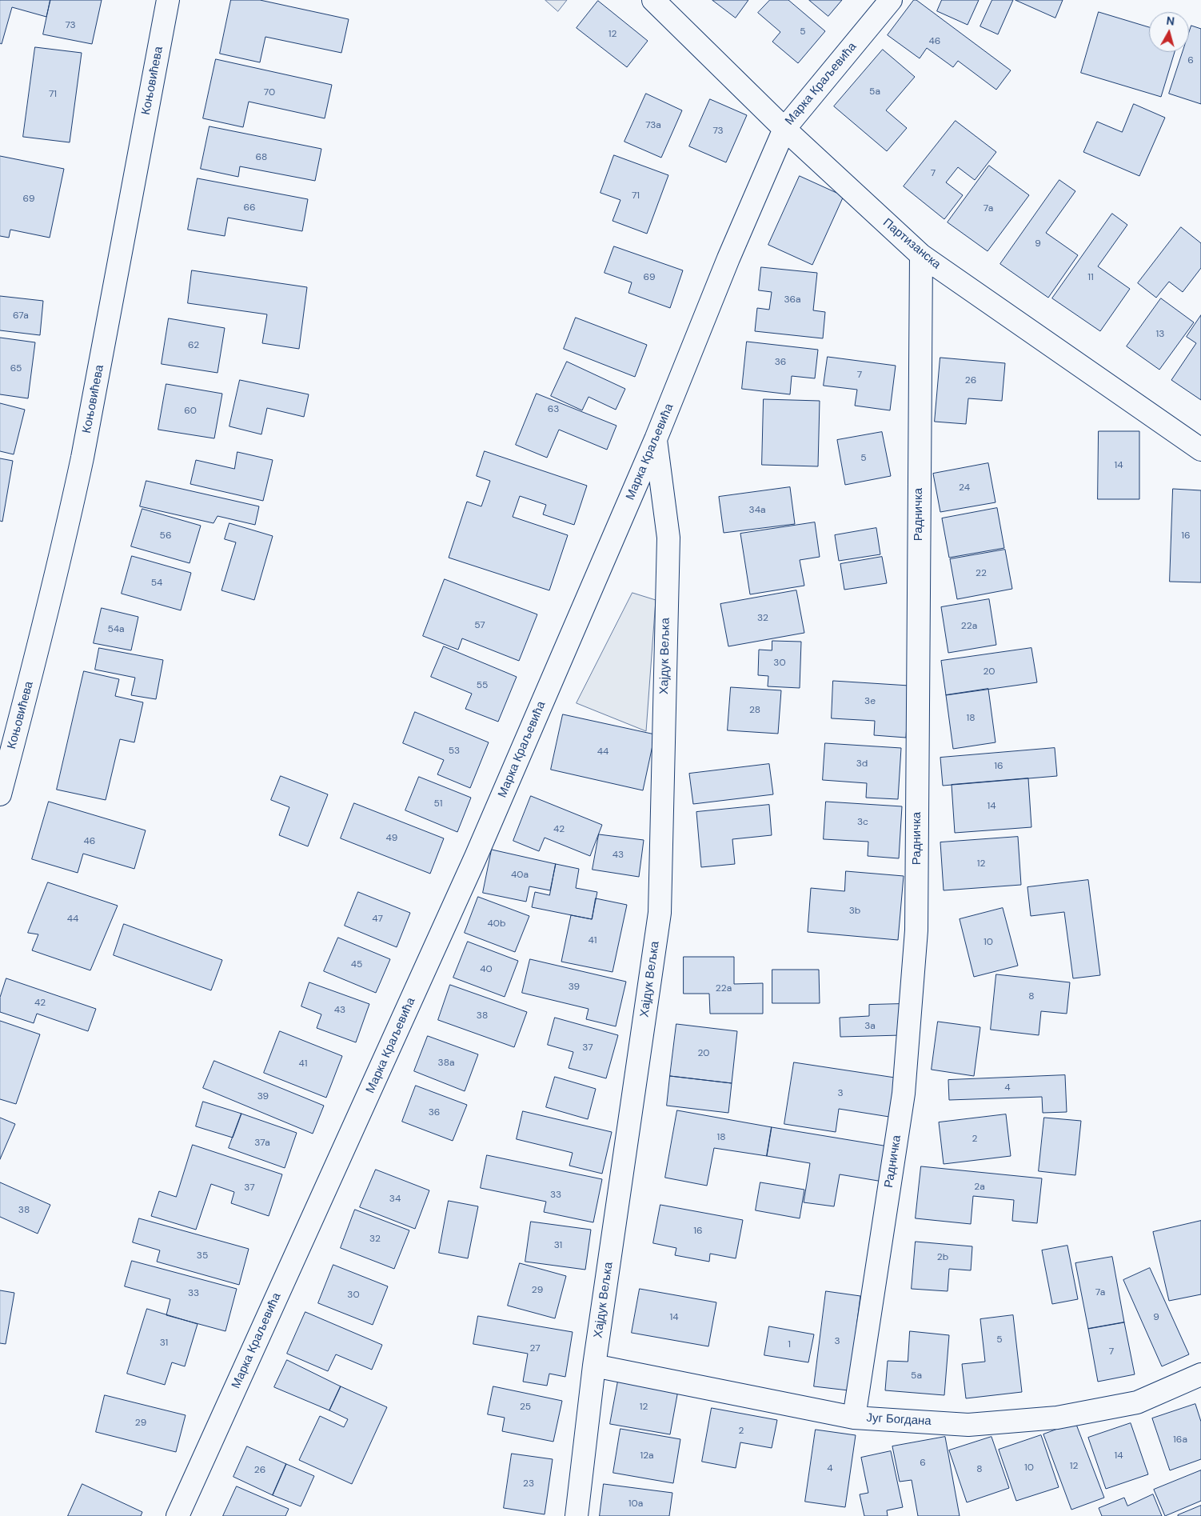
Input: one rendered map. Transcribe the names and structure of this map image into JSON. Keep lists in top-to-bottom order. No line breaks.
{"streets":{"street":["Коњовићева","Марка Краљевића","Партизанска","Радничка","Хајдук Вељка","Југ Богдана"]},"crossings":[["Марка Краљевића","Партизанска"],["Марка Краљевића","Хајдук Вељка"],["Партизанска","Радничка"],["Радничка","Југ Богдана"],["Хајдук Вељка","Југ Богдана"]],"house_numbers":["73","5","12","46","6","5a","70","71","73a","73","68","7","71","69","66","7a","9","69","11","36a","67a","13","62","36","65","7","26","63","60","5","14","24","34a","56","16","22","54","32","57","22a","54a","30","20","55","3e","28","18","53","44","3d","16","51","14","3c","42","49","46","43","12","40a","3b","44","47","40b","41","10","45","40","39","22a","8","42","43","38","3a","37","20","38a","41","4","3","39","36","18","2","37a","2a","37","33","34","38","16","32","31","35","2b","29","7a","33","30","14","9","5","3","31","1","27","7","5a","25","12","29","2","16a","12a","14","6","12","10","4","8","26","23","10a"],"north":"top"}
